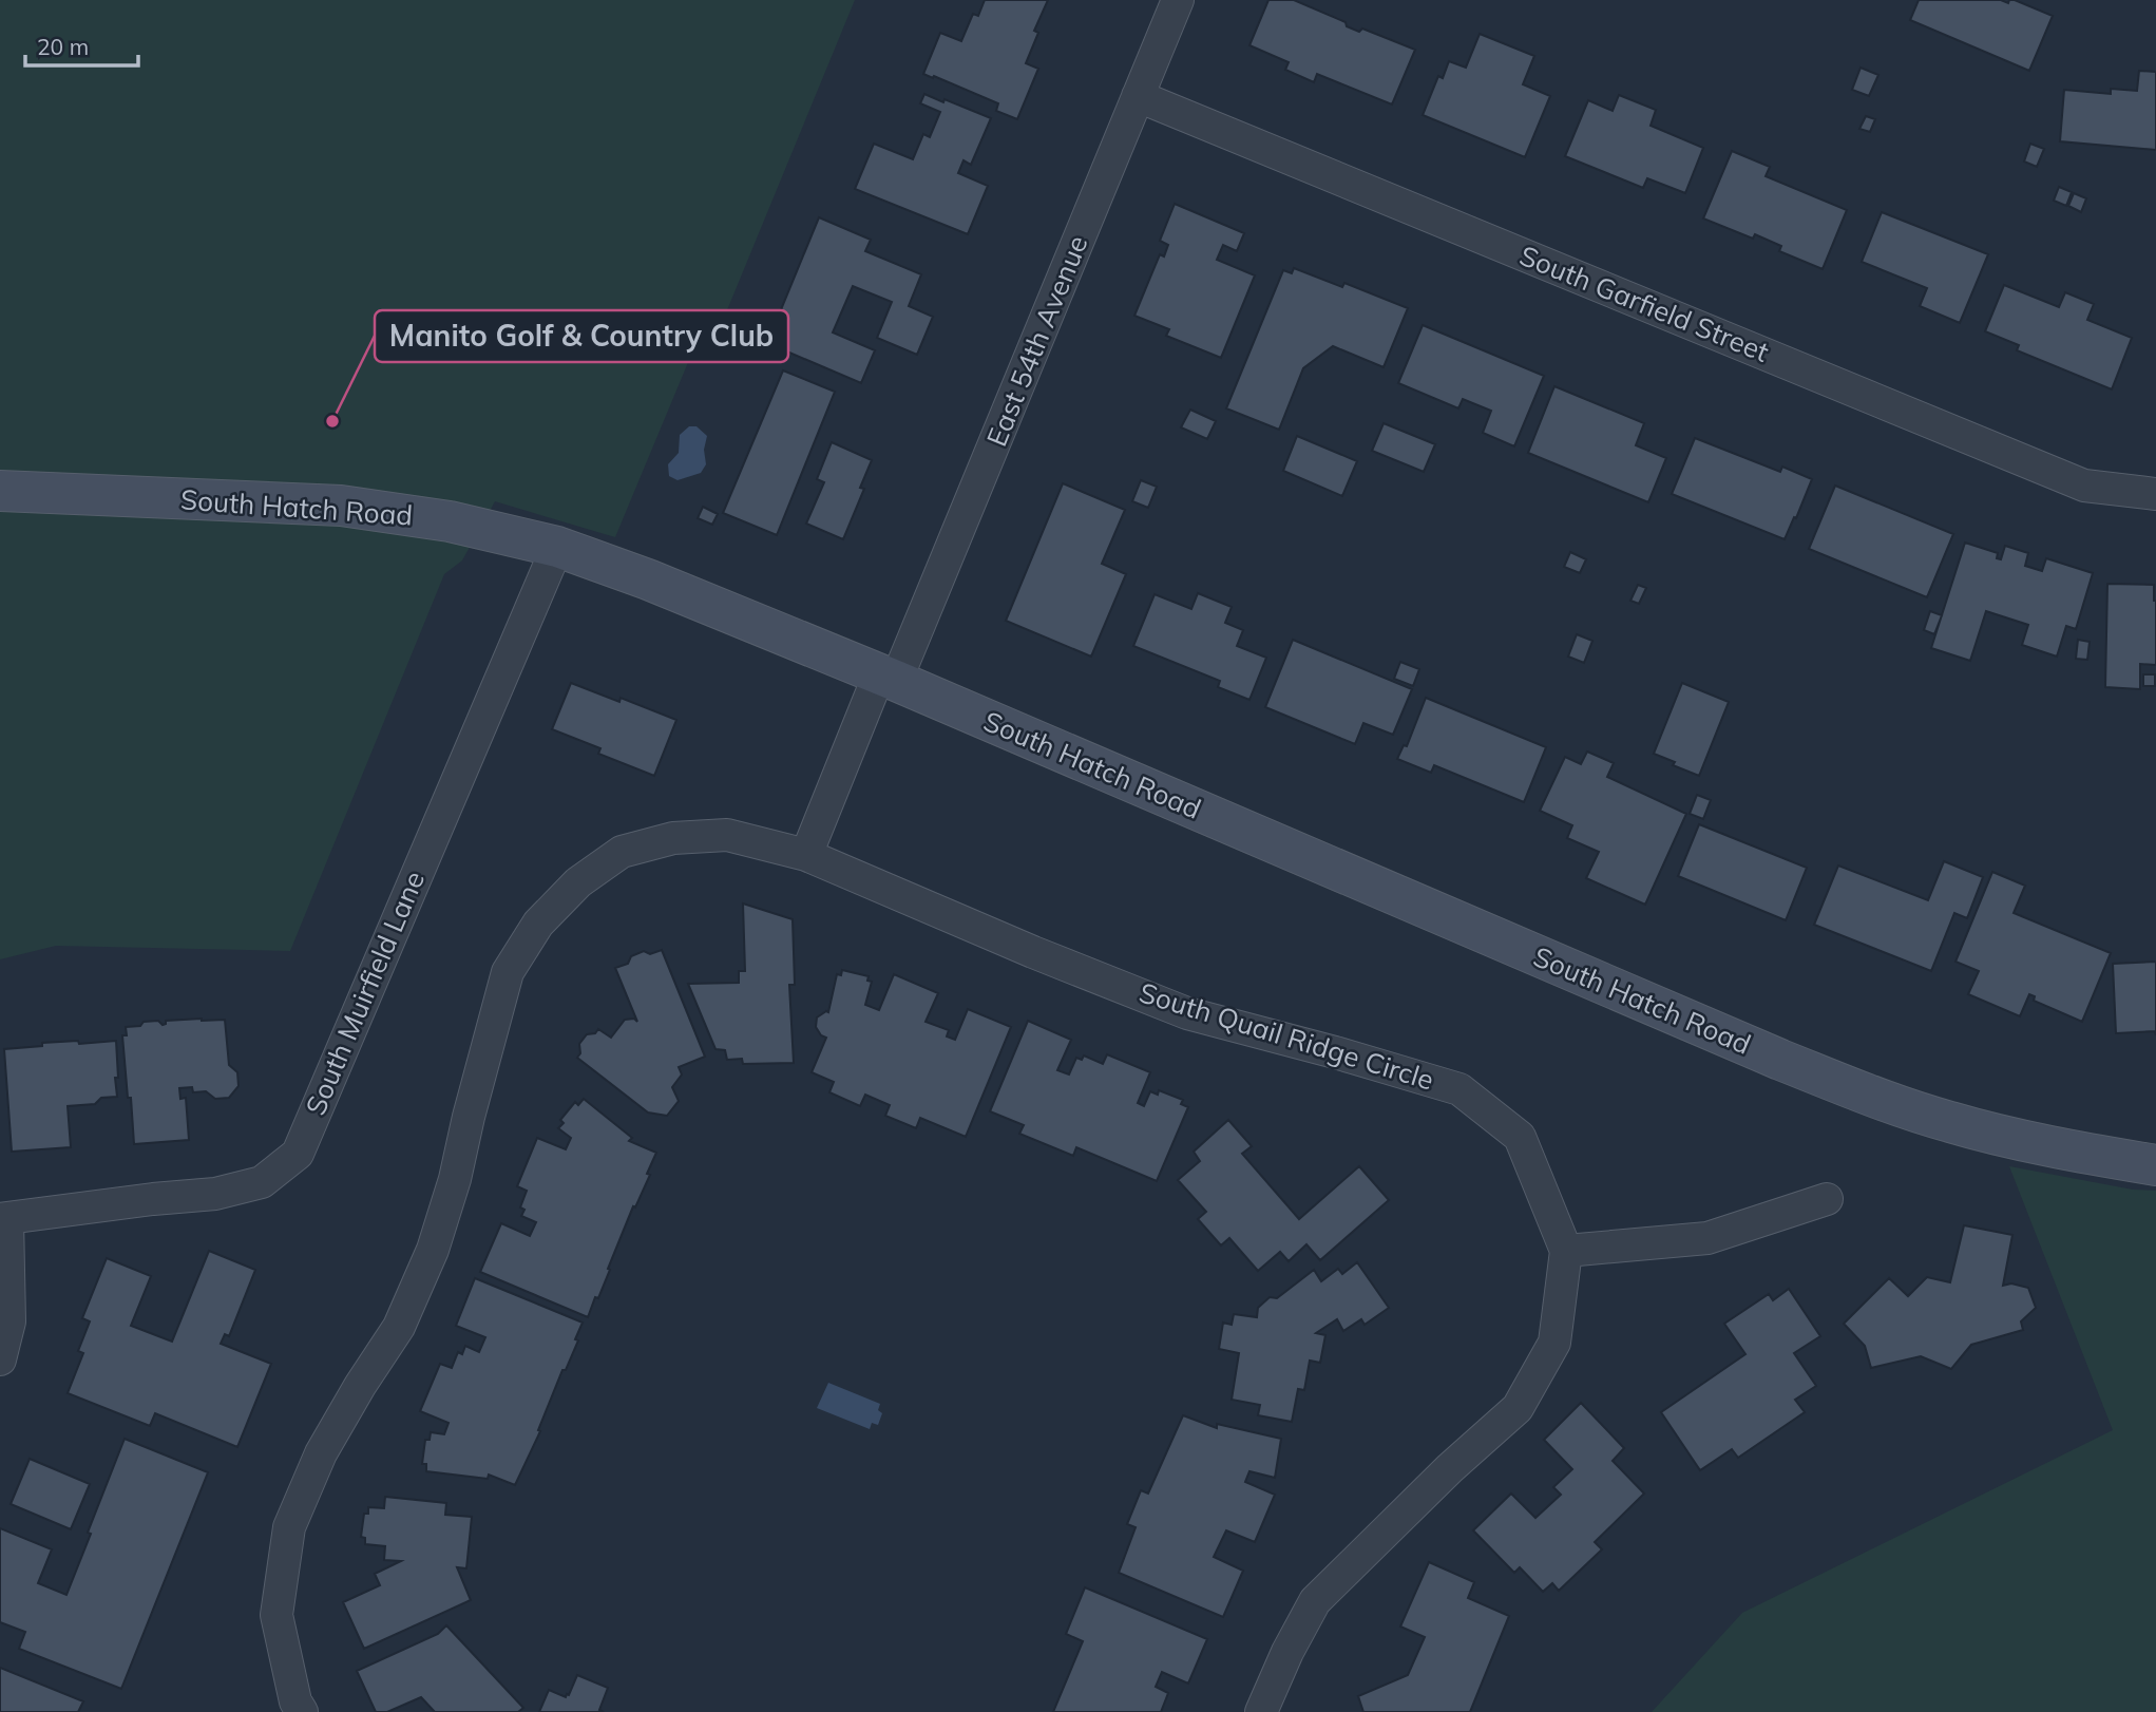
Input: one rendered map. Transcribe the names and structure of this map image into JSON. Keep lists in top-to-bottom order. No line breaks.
{"streets":{"main road":["South Hatch Road"],"street":["South Garfield Street","East 54th Avenue","South Muirfield Lane","South Quail Ridge Circle"]},"crossings":[["South Garfield Street","East 54th Avenue"],["East 54th Avenue","South Hatch Road"],["East 54th Avenue","South Quail Ridge Circle"],["South Hatch Road","South Muirfield Lane"]],"places":["Manito Golf & Country Club"],"scale_bar":"20 m"}
